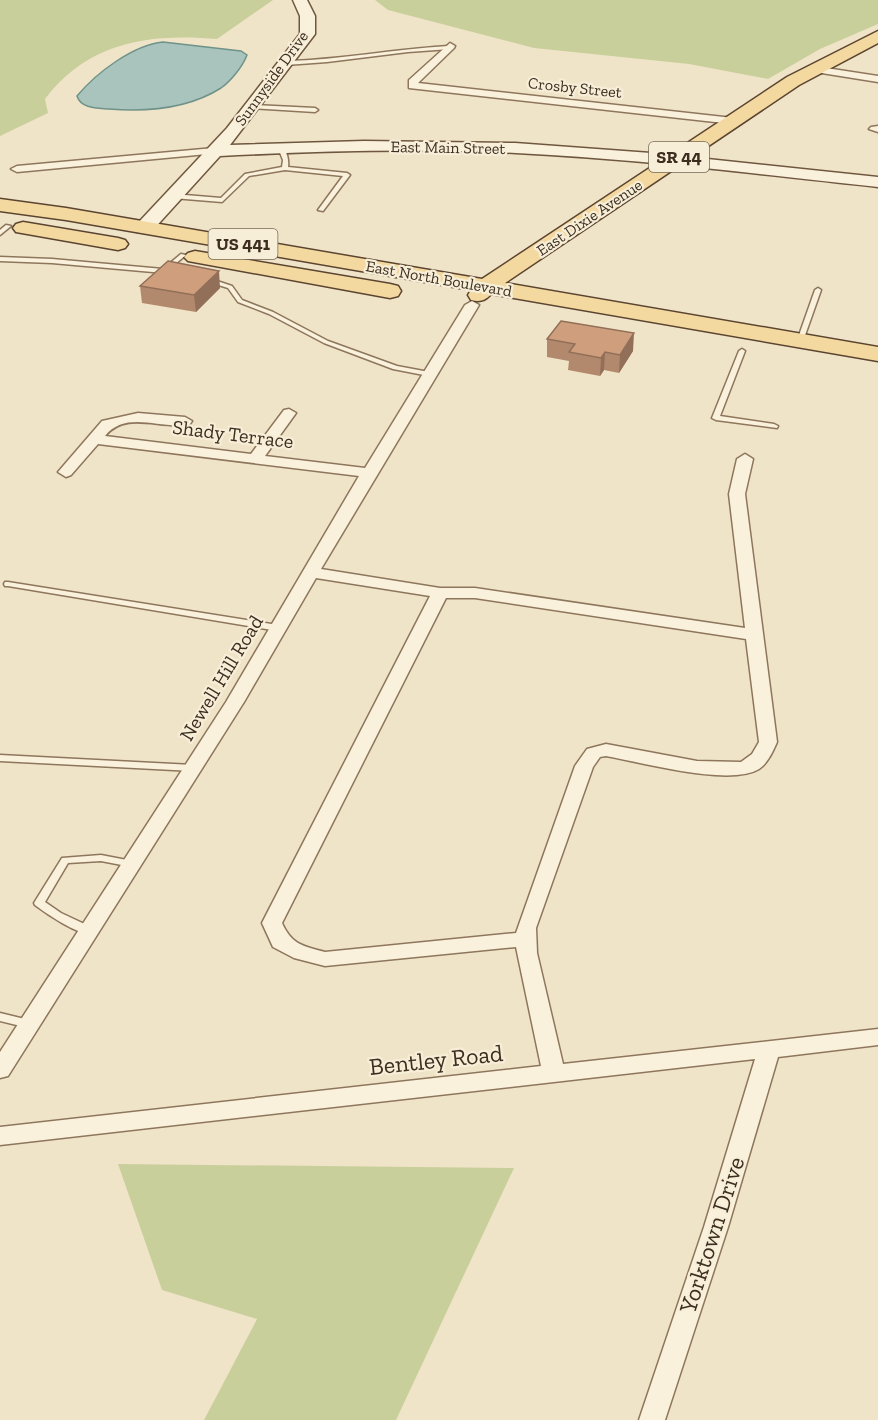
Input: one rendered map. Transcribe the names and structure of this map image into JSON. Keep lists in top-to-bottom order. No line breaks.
{"streets":{"main road":["SR 44","East Dixie Avenue","US 441","East North Boulevard"],"street":["Sunnyside Drive","Crosby Street","East Main Street","Shady Terrace","Newell Hill Road","Bentley Road","Yorktown Drive"]},"crossings":[["Sunnyside Drive","East Main Street"],["Sunnyside Drive","East North Boulevard"],["Crosby Street","East Dixie Avenue"],["East Main Street","East Dixie Avenue"],["East Dixie Avenue","East North Boulevard"],["East Dixie Avenue","Newell Hill Road"],["East North Boulevard","Newell Hill Road"],["Shady Terrace","Newell Hill Road"],["Bentley Road","Yorktown Drive"]]}
